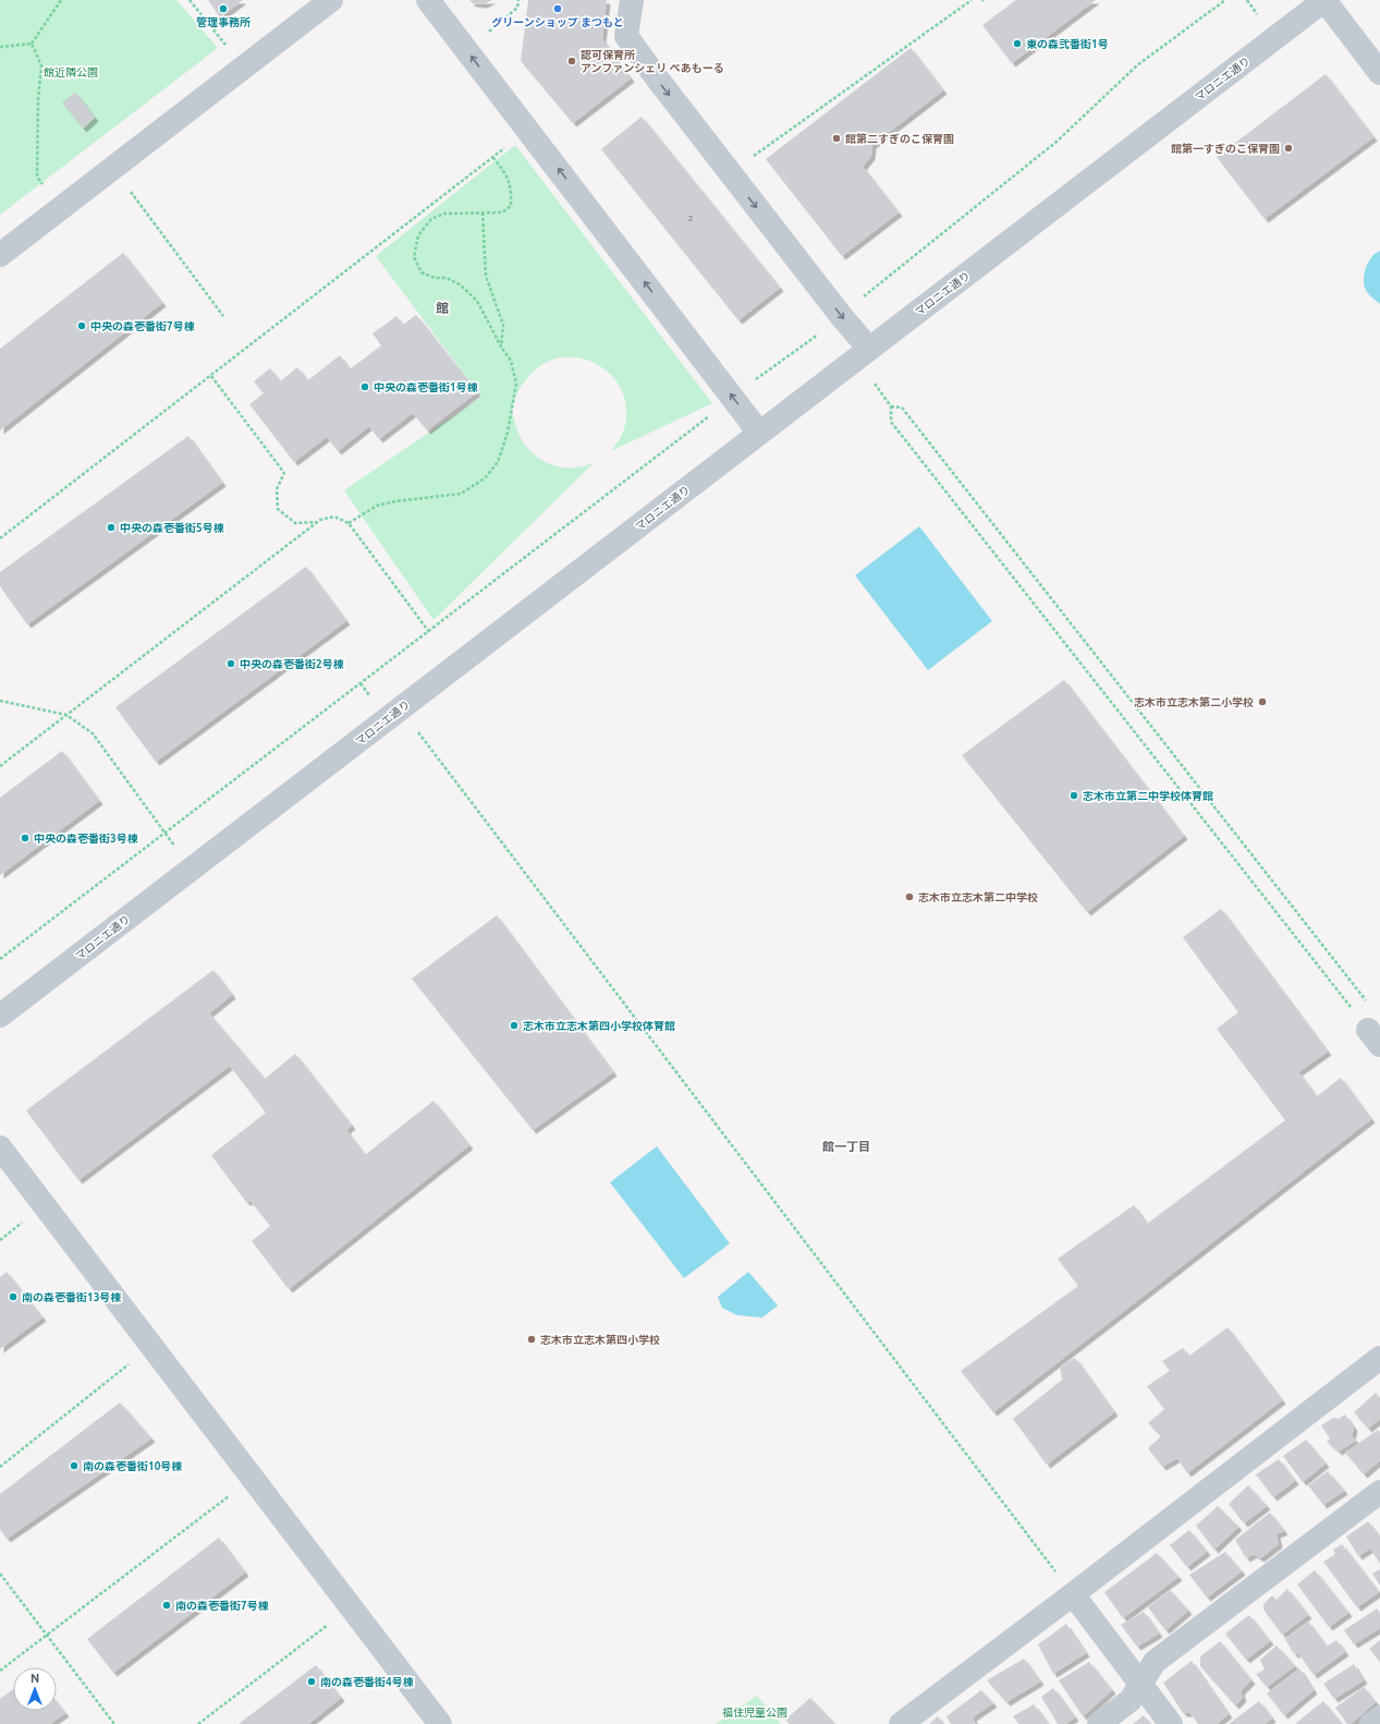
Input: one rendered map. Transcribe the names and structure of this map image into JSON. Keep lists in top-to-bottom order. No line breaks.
{"streets":{"street":["マロニエ通り"]},"districts":["館","館一丁目"],"parks":["館近隣公園","福住児童公園"],"places":["管理事務所","グリーンショップ まつもと","東の森弐番街1号","認可保育所 アンファンシェリ ぺあもーる","館第二すぎのこ保育園","館第一すぎのこ保育園","中央の森壱番街7号棟","中央の森壱番街1号棟","中央の森壱番街5号棟","中央の森壱番街2号棟","志木市立志木第二小学校","志木市立第二中学校体育館","中央の森壱番街3号棟","志木市立志木第二中学校","志木市立志木第四小学校体育館","南の森壱番街13号棟","志木市立志木第四小学校","南の森壱番街10号棟","南の森壱番街7号棟","南の森壱番街4号棟"],"house_numbers":["2"],"north":"top"}
